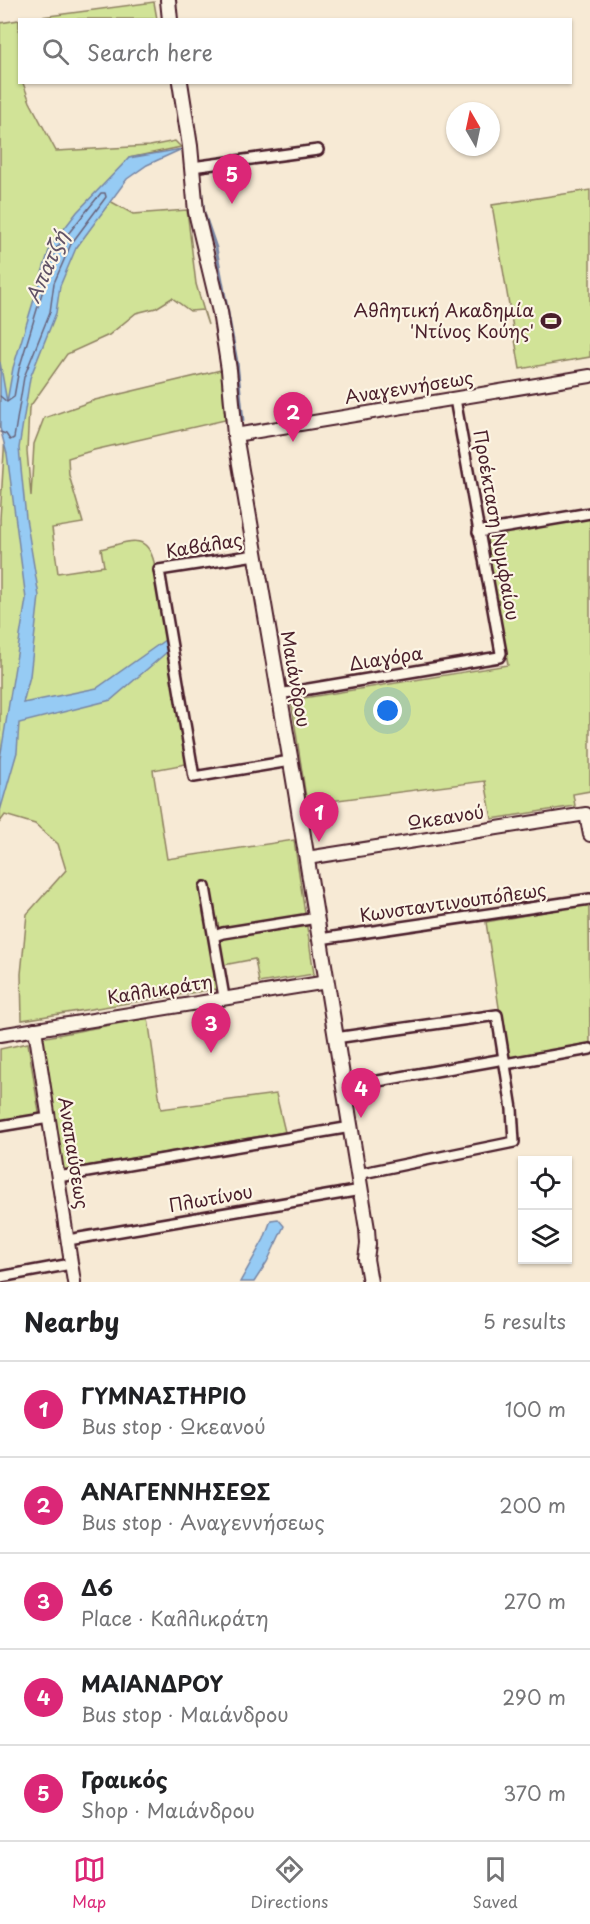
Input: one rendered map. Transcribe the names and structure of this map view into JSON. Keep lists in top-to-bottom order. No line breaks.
{"streets":{"main road":["Μαιάνδρου"],"street":["Αναγεννήσεως","Προέκταση Νυμφαίου","Καβάλας","Διαγόρα","Ωκεανού","Κωνσταντινουπόλεως","Καλλικράτη","Αναπαύσεως","Πλωτίνου"]},"crossings":[["Αναγεννήσεως","Προέκταση Νυμφαίου"],["Αναγεννήσεως","Μαιάνδρου"],["Προέκταση Νυμφαίου","Διαγόρα"],["Καβάλας","Μαιάνδρου"],["Διαγόρα","Μαιάνδρου"],["Μαιάνδρου","Ωκεανού"],["Μαιάνδρου","Κωνσταντινουπόλεως"],["Μαιάνδρου","Καλλικράτη"],["Μαιάνδρου","Πλωτίνου"],["Καλλικράτη","Αναπαύσεως"],["Αναπαύσεως","Πλωτίνου"]],"water":["Απατζή"],"places":{"sports":["Αθλητική Ακαδημία 'Ντίνος Κούης'"]},"north":"top","page":{"search":"Search here","pins":["5","2","1","3","4"],"heading":["Nearby","5 results"],"list":[{"mark":"1","name":"ΓΥΜΝΑΣΤΗΡΙΟ","note":"Bus stop · Ωκεανού","value":"100 m"},{"mark":"2","name":"ΑΝΑΓΕΝΝΗΣΕΩΣ","note":"Bus stop · Αναγεννήσεως","value":"200 m"},{"mark":"3","name":"Δ6","note":"Place · Καλλικράτη","value":"270 m"},{"mark":"4","name":"ΜΑΙΑΝΔΡΟΥ","note":"Bus stop · Μαιάνδρου","value":"290 m"},{"mark":"5","name":"Γραικός","note":"Shop · Μαιάνδρου","value":"370 m"}],"nav":["Map","Directions","Saved"]}}
